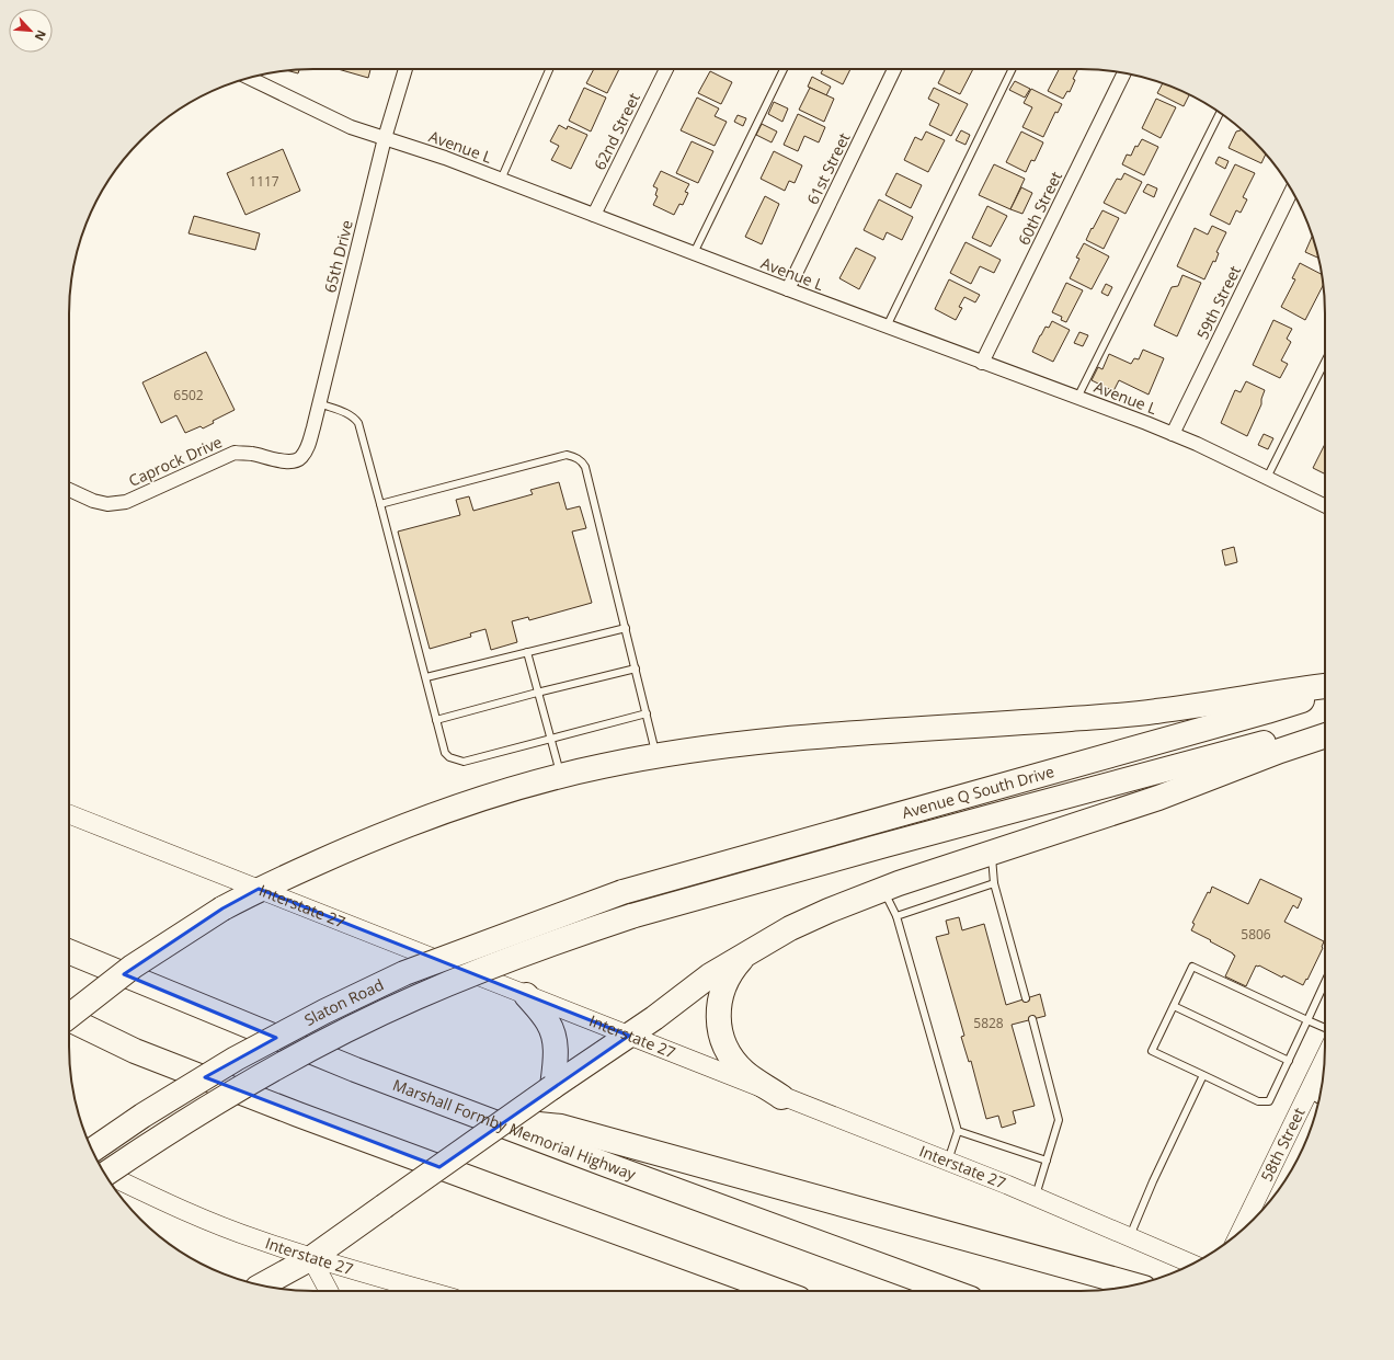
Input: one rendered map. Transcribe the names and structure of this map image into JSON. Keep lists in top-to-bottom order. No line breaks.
{"streets":{"highway":["Avenue Q South Drive","Slaton Road","Marshall Formby Memorial Highway"],"main road":["Interstate 27","58th Street"],"street":["62nd Street","Avenue L","61st Street","60th Street","65th Drive","59th Street","Caprock Drive"]},"crossings":[["62nd Street","Avenue L"],["Avenue L","61st Street"],["Avenue L","60th Street"],["Avenue L","65th Drive"],["Avenue L","59th Street"],["65th Drive","Caprock Drive"],["Avenue Q South Drive","Slaton Road"]],"house_numbers":["1117","6502","5806","5828"],"north":"bottom right"}
